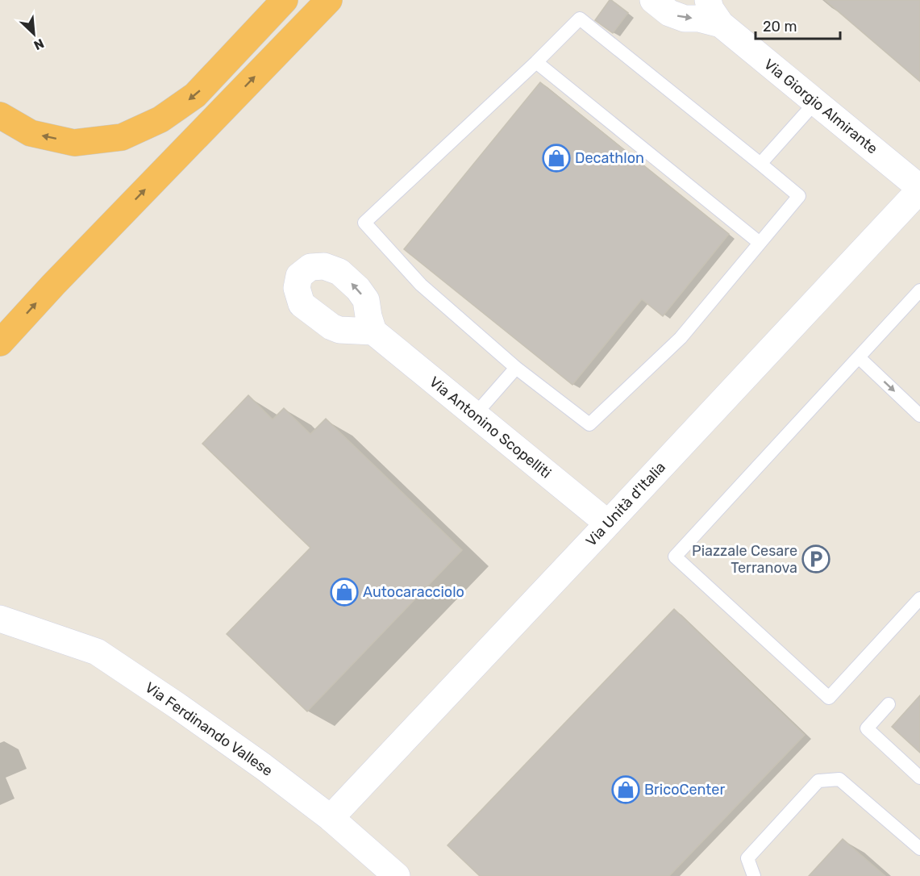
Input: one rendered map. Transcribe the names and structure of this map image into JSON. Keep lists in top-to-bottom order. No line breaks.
{"streets":{"street":["Via Giorgio Almirante","Via Antonino Scopelliti","Via Unità d'Italia","Via Ferdinando Vallese"]},"crossings":[["Via Giorgio Almirante","Via Unità d'Italia"],["Via Antonino Scopelliti","Via Unità d'Italia"],["Via Unità d'Italia","Via Ferdinando Vallese"]],"places":{"shop":["Decathlon","Autocaracciolo","BricoCenter"],"parking":["Piazzale Cesare Terranova"]},"scale_bar":"20 m","north":"bottom right"}
